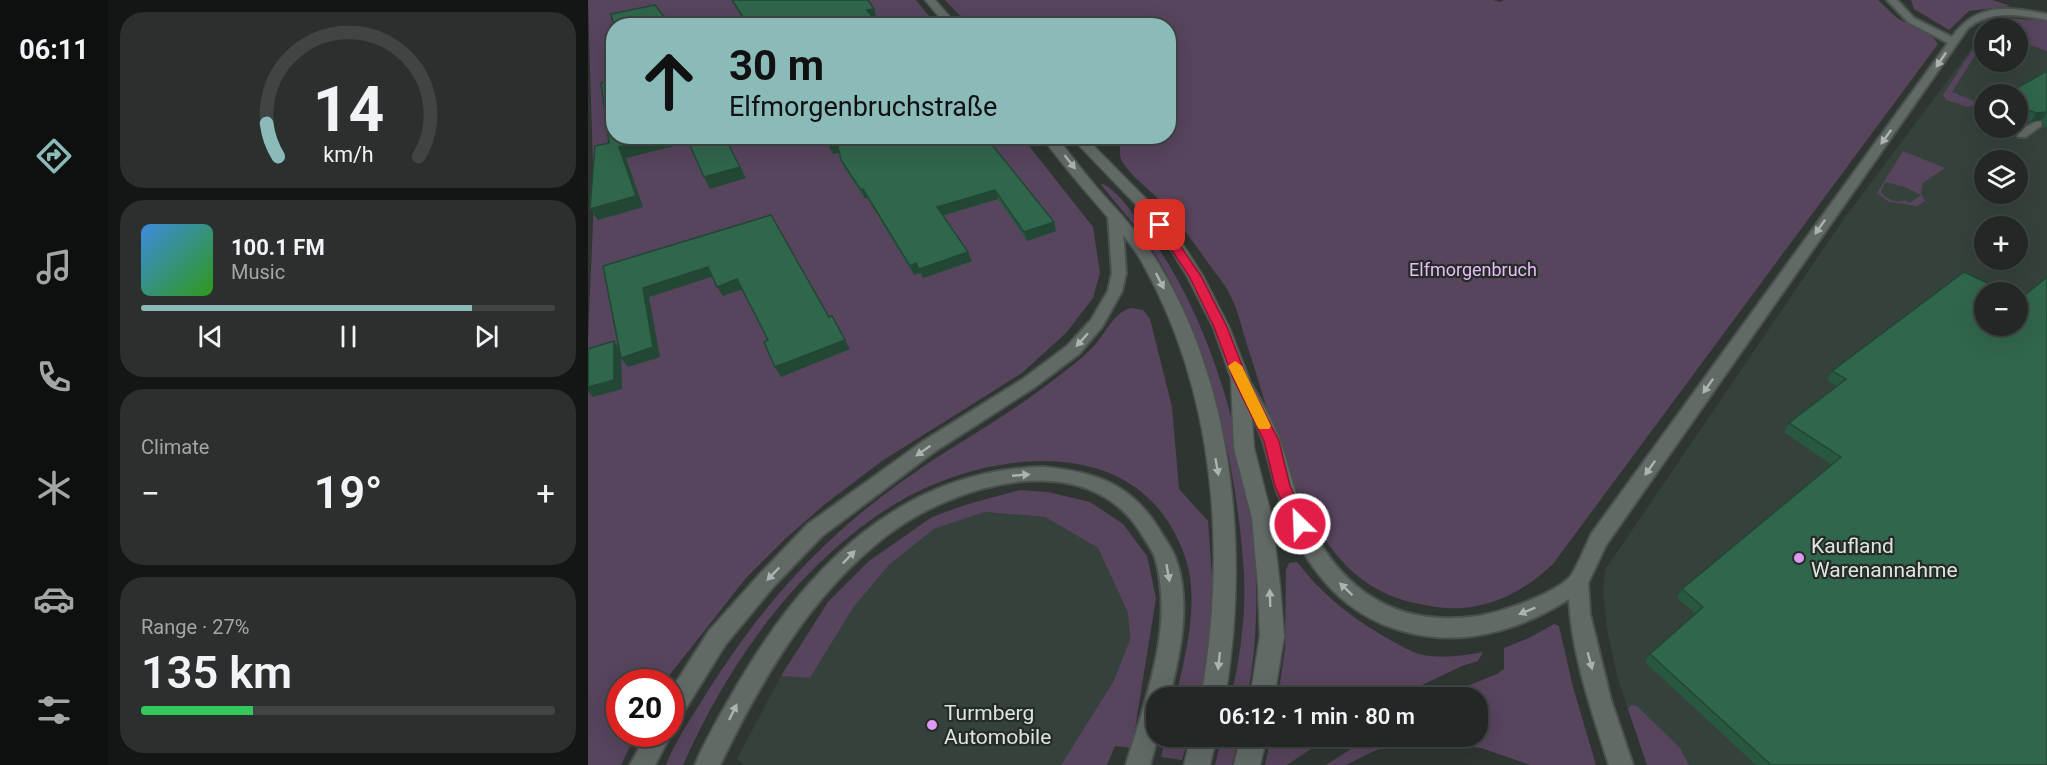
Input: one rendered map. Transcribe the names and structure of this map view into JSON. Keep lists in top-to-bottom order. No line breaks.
{"parks":["Elfmorgenbruch"],"places":["Kaufland Warenannahme","Turmberg Automobile"],"page":{"tabs":"06:11","map_buttons":["+","−"],"turn":["30 m","Elfmorgenbruchstraße"],"song":["100.1 FM","Music"],"tile":["Climate",["Range · 27%","135 km"]],"heat":["−","19°","+"],"limit":"20","trip":"06:12 · 1 min · 80 m","gauge":["14","km/h"]}}
